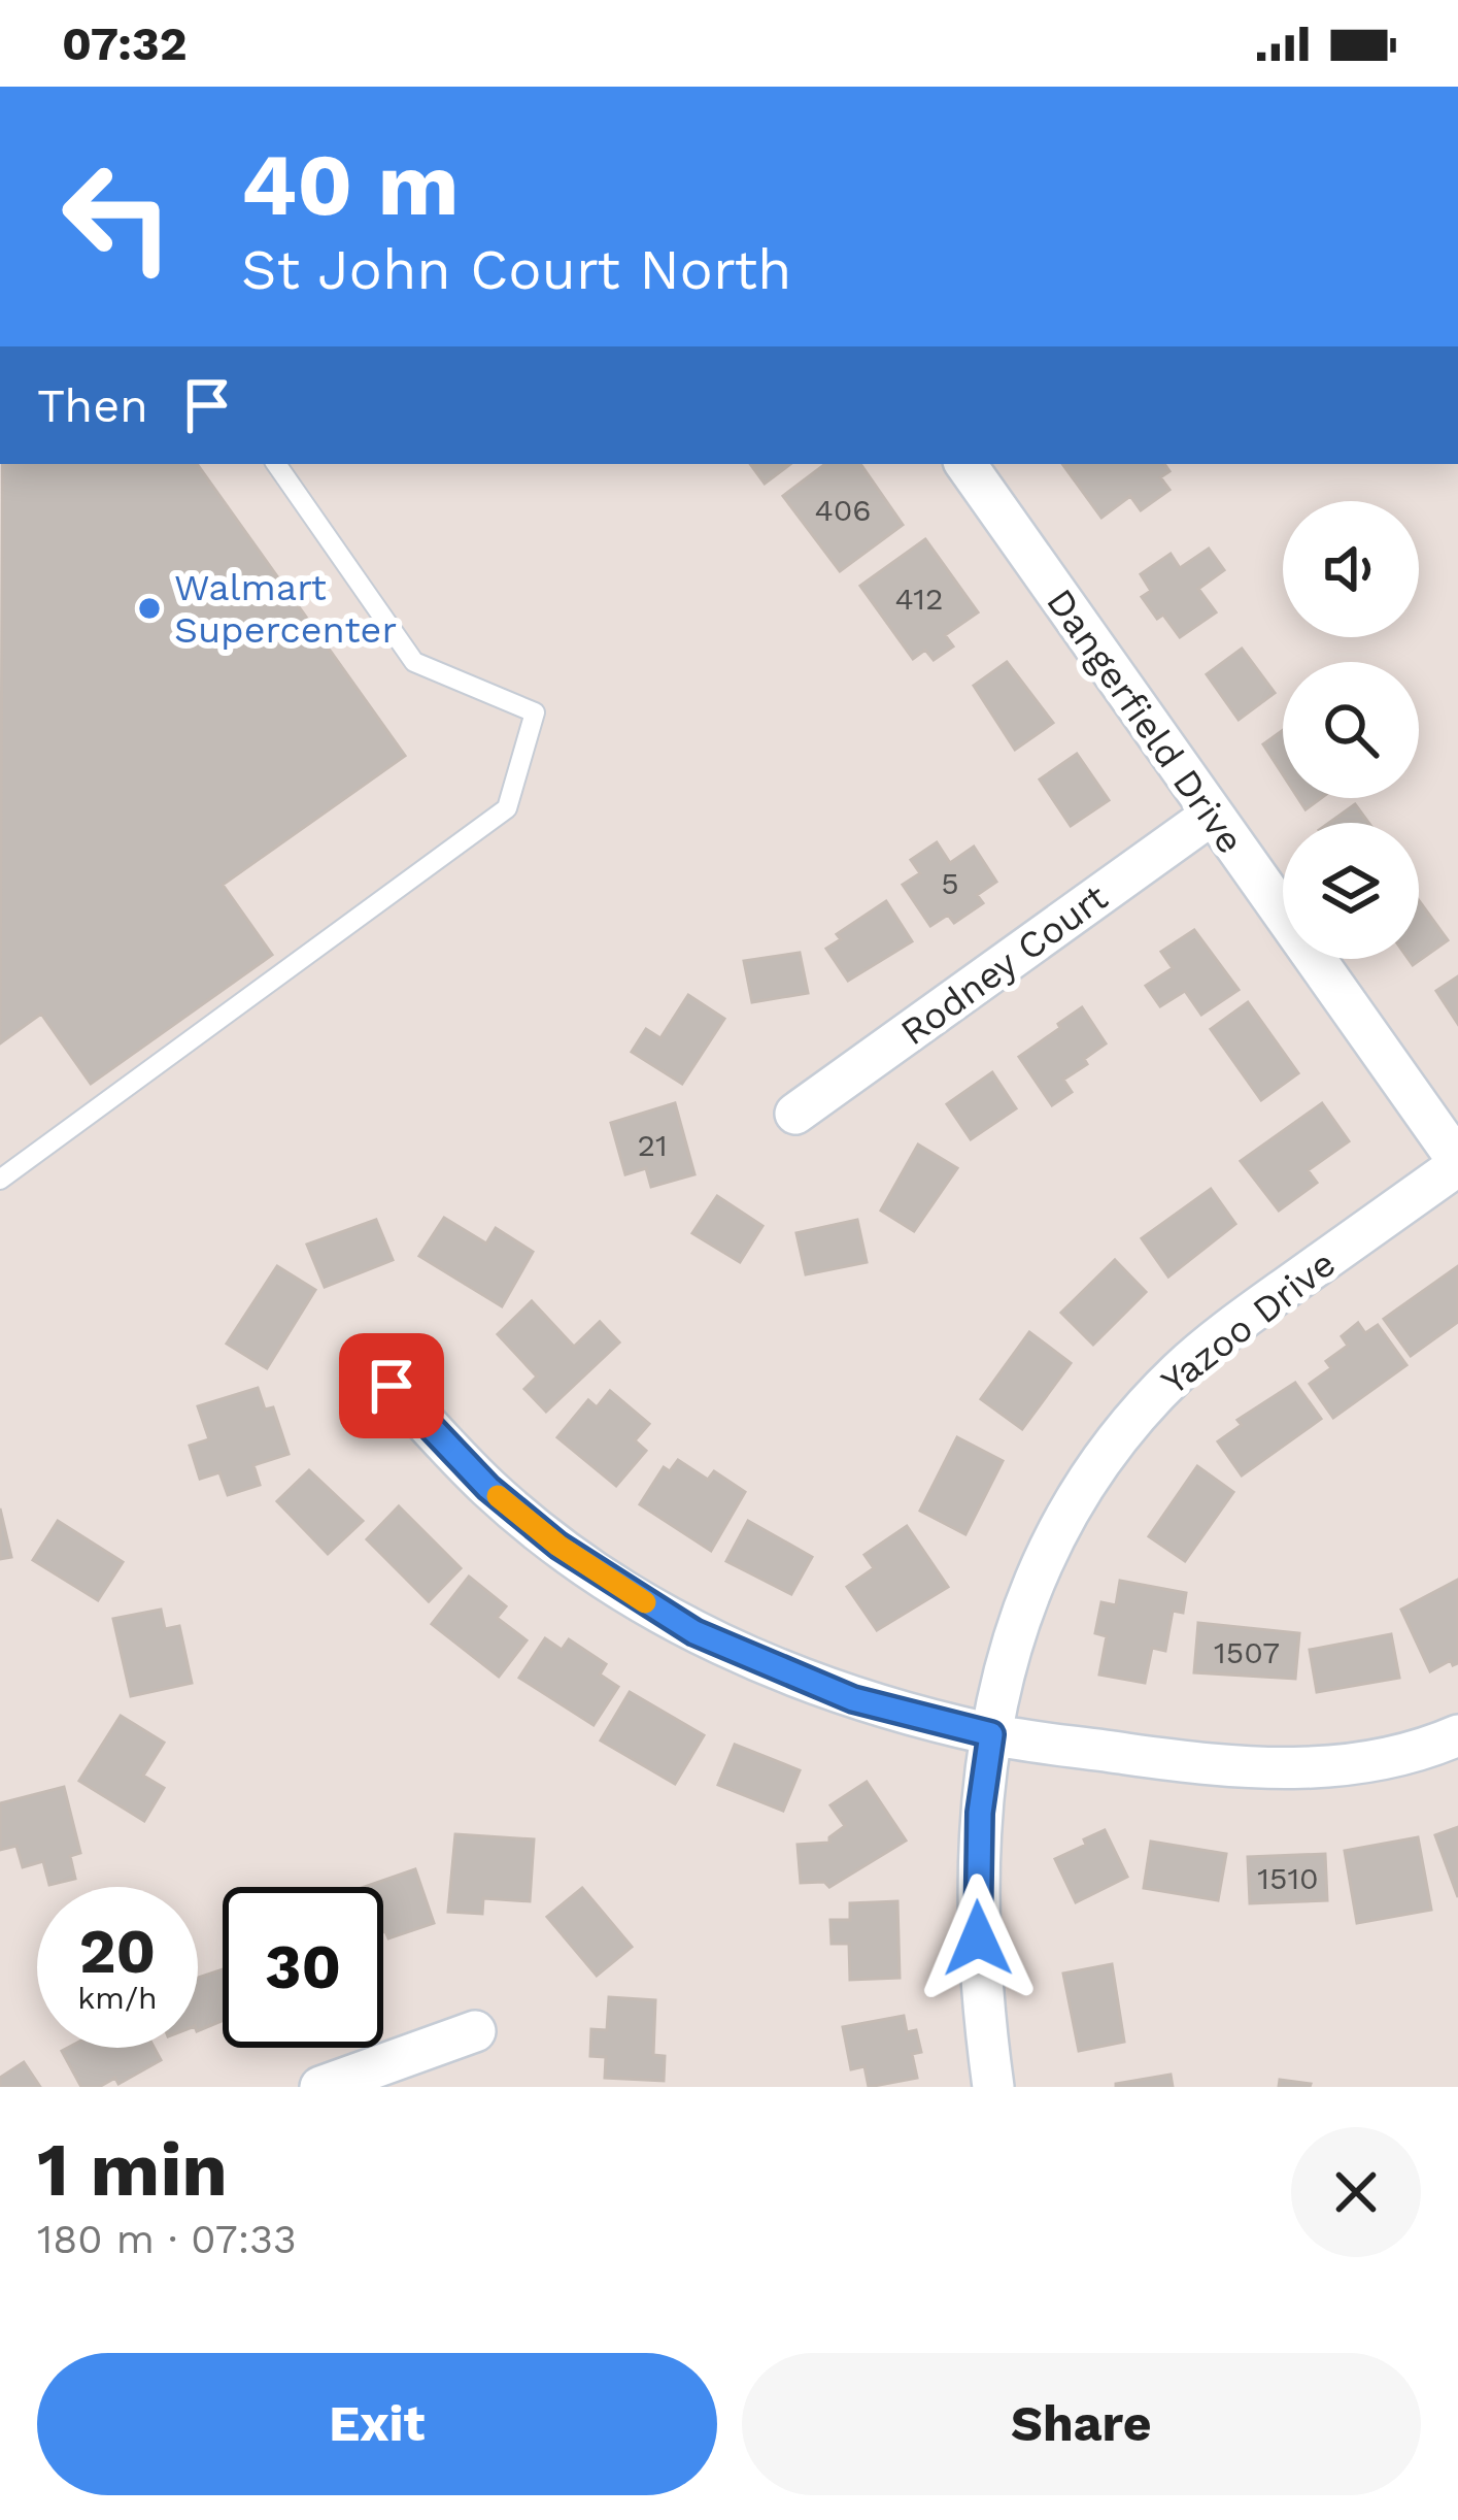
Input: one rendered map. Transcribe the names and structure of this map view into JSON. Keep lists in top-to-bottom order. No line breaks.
{"streets":{"street":["Dangerfield Drive","Rodney Court","Yazoo Drive"]},"crossings":[["Dangerfield Drive","Rodney Court"],["Dangerfield Drive","Yazoo Drive"]],"places":["Walmart Supercenter"],"house_numbers":["406","412","5","21","1507","1510"],"page":{"status":"07:32","turn":["40 m","St John Court North"],"then":"Then","speed":"20 km/h","limit":"30","heading":["1 min","180 m · 07:33"],"buttons":["Exit","Share"]}}
